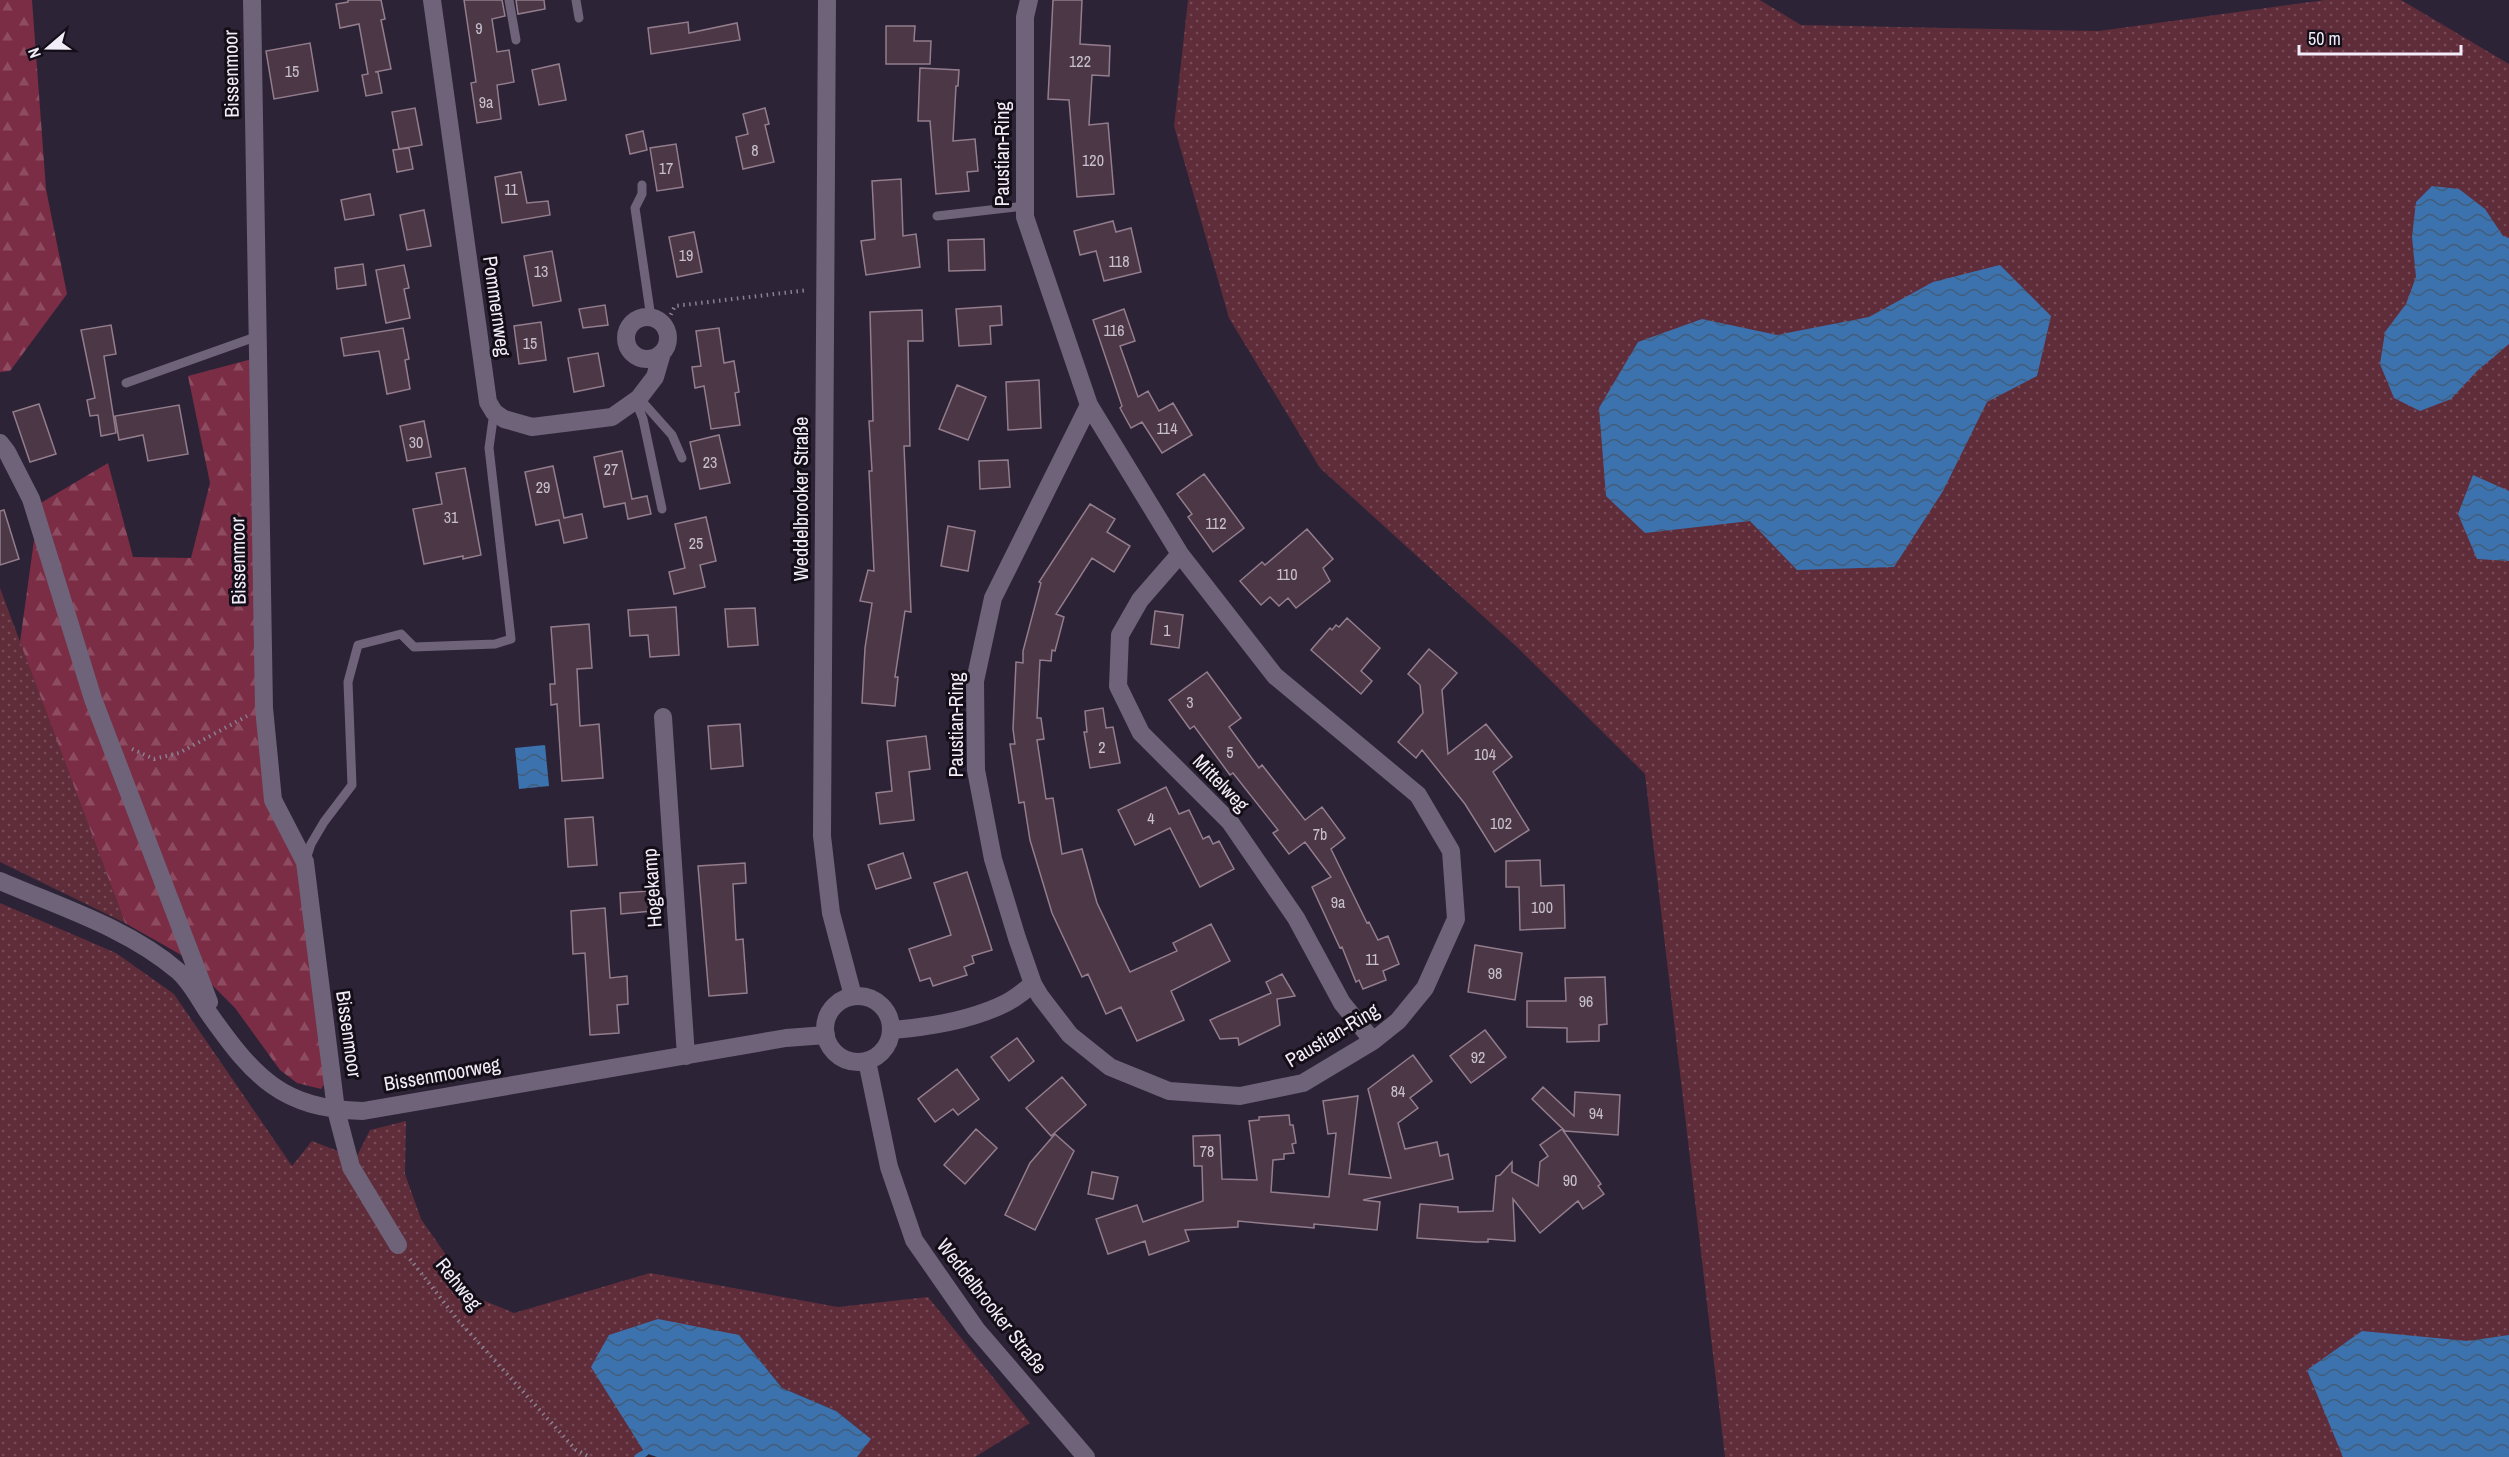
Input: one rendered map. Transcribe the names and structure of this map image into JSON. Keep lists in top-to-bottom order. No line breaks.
{"streets":{"street":["Bissenmoor","Paustian-Ring","Pommernweg","Weddelbrooker Straße","Mittelweg","Hogekamp","Bissenmoorweg"],"path":["Rehweg"]},"crossings":[["Bissenmoor","Bissenmoorweg"],["Paustian-Ring","Mittelweg"],["Weddelbrooker Straße","Bissenmoorweg"],["Hogekamp","Bissenmoorweg"]],"house_numbers":["9","122","15","9a","8","120","17","11","19","118","13","116","15","114","30","23","27","29","31","112","25","110","1","3","2","5","104","4","102","7b","9a","100","11","98","96","92","84","94","78","90"],"scale_bar":"50 m","north":"left"}
